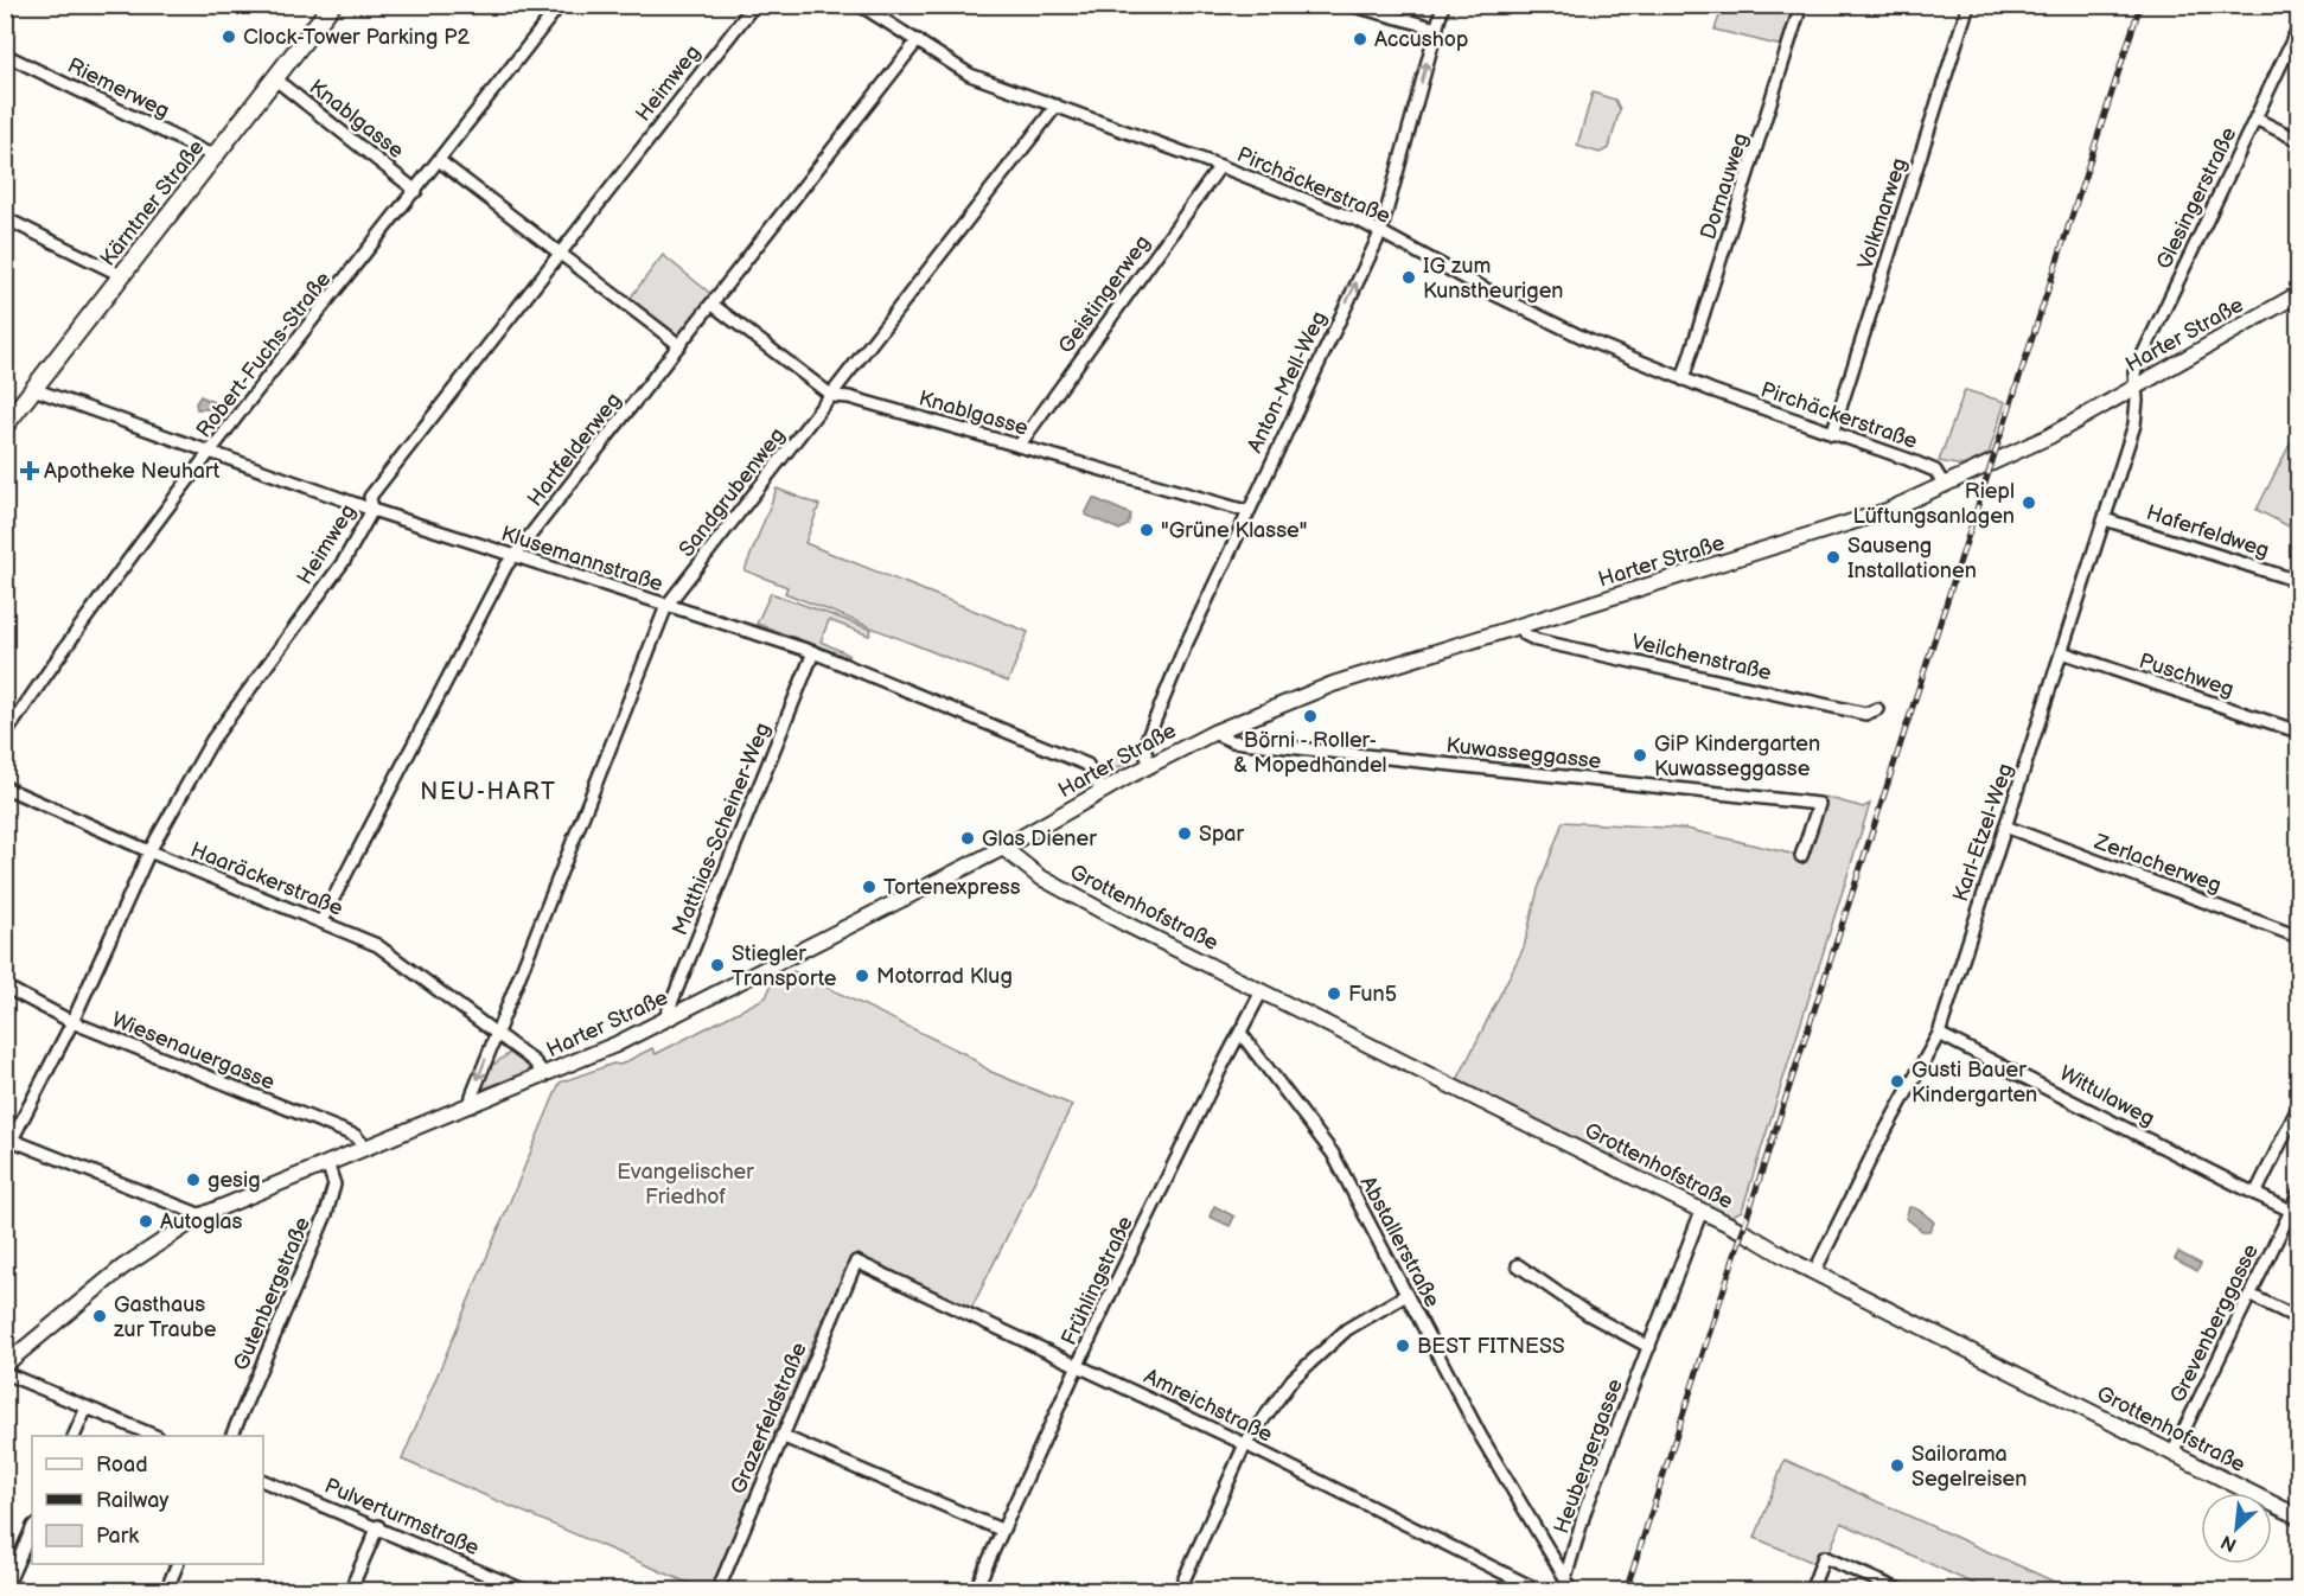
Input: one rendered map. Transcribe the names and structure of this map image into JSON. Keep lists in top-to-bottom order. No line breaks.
{"streets":{"main road":["Kärntner Straße","Harter Straße","Grottenhofstraße"],"street":["Heimweg","Riemerweg","Knablgasse","Pirchäckerstraße","Dornauweg","Glesingerstraße","Volkmarweg","Geistingerweg","Robert-Fuchs-Straße","Anton-Mell-Weg","Hartfelderweg","Sandgrubenweg","Haferfeldweg","Klusemannstraße","Veilchenstraße","Puschweg","Kuwasseggasse","Matthias-Scheiner-Weg","Karl-Etzel-Weg","Zerlacherweg","Haaräckerstraße","Wiesenauergasse","Wittulaweg","Abstallerstraße","Frühlingstraße","Gutenbergstraße","Grevenberggasse","Amreichstraße","Grazerfeldstraße","Heubergergasse","Pulverturmstraße"]},"crossings":[["Heimweg","Klusemannstraße"],["Heimweg","Haaräckerstraße"],["Heimweg","Wiesenauergasse"],["Riemerweg","Kärntner Straße"],["Knablgasse","Kärntner Straße"],["Knablgasse","Geistingerweg"],["Knablgasse","Robert-Fuchs-Straße"],["Knablgasse","Anton-Mell-Weg"],["Knablgasse","Hartfelderweg"],["Knablgasse","Sandgrubenweg"],["Pirchäckerstraße","Dornauweg"],["Pirchäckerstraße","Volkmarweg"],["Pirchäckerstraße","Geistingerweg"],["Pirchäckerstraße","Harter Straße"],["Pirchäckerstraße","Anton-Mell-Weg"],["Pirchäckerstraße","Hartfelderweg"],["Pirchäckerstraße","Sandgrubenweg"],["Glesingerstraße","Harter Straße"],["Glesingerstraße","Karl-Etzel-Weg"],["Kärntner Straße","Klusemannstraße"],["Harter Straße","Anton-Mell-Weg"],["Harter Straße","Klusemannstraße"],["Harter Straße","Veilchenstraße"],["Harter Straße","Kuwasseggasse"],["Harter Straße","Matthias-Scheiner-Weg"],["Harter Straße","Karl-Etzel-Weg"],["Harter Straße","Haaräckerstraße"],["Harter Straße","Grottenhofstraße"],["Harter Straße","Wiesenauergasse"],["Harter Straße","Gutenbergstraße"],["Robert-Fuchs-Straße","Klusemannstraße"],["Hartfelderweg","Klusemannstraße"],["Hartfelderweg","Haaräckerstraße"],["Sandgrubenweg","Klusemannstraße"],["Sandgrubenweg","Haaräckerstraße"],["Haferfeldweg","Karl-Etzel-Weg"],["Klusemannstraße","Matthias-Scheiner-Weg"],["Puschweg","Karl-Etzel-Weg"],["Karl-Etzel-Weg","Zerlacherweg"],["Karl-Etzel-Weg","Grottenhofstraße"],["Karl-Etzel-Weg","Wittulaweg"],["Grottenhofstraße","Frühlingstraße"],["Grottenhofstraße","Grevenberggasse"],["Grottenhofstraße","Heubergergasse"],["Abstallerstraße","Frühlingstraße"],["Abstallerstraße","Heubergergasse"],["Frühlingstraße","Amreichstraße"],["Amreichstraße","Grazerfeldstraße"]],"one_way":["Anton-Mell-Weg"],"districts":["NEU-HART"],"parks":["Evangelischer Friedhof"],"places":{"other":["Clock-Tower Parking P2","Accushop","IG zum Kunstheurigen","Riepl Lüftungsanlagen","\"Grüne Klasse\"","Sauseng Installationen","Börni - Roller- & Mopedhandel","GiP Kindergarten Kuwasseggasse","Spar","Glas Diener","Tortenexpress","Stiegler Transporte","Motorrad Klug","Fun5","Gusti Bauer Kindergarten","gesig","Autoglas","Gasthaus zur Traube","BEST FITNESS","Sailorama Segelreisen"],"health":["Apotheke Neuhart"]},"legend":["Road","Railway","Park"],"north":"bottom left"}
